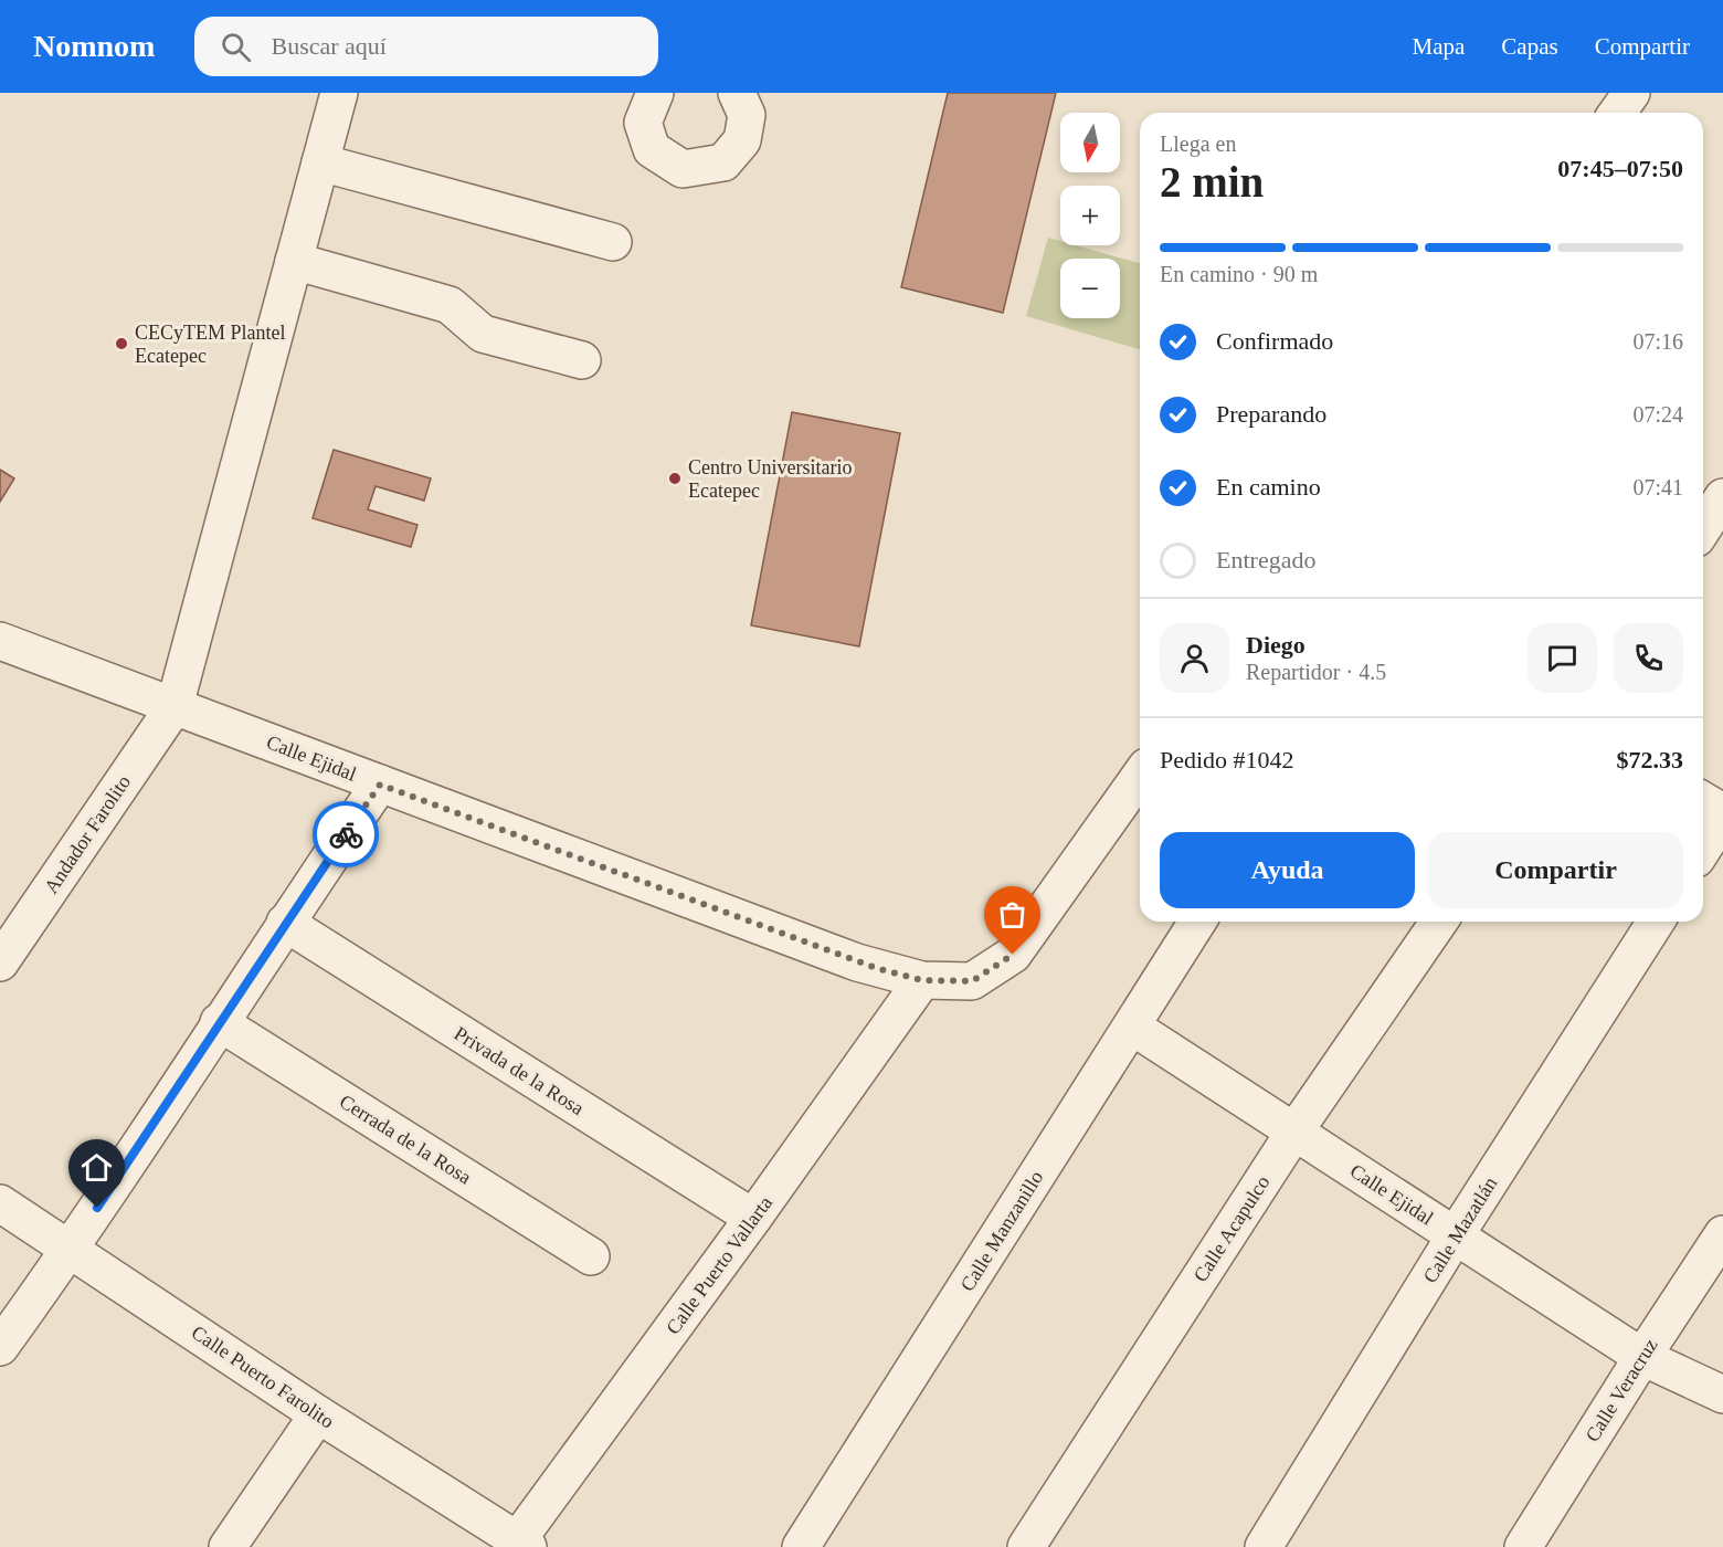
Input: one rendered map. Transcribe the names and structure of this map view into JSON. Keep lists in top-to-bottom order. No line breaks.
{"streets":{"street":["Calle Ejidal","Andador Farolito","Privada de la Rosa","Cerrada de la Rosa","Calle Acapulco","Calle Mazatlán","Calle Manzanillo","Calle Puerto Vallarta","Calle Puerto Farolito","Calle Veracruz"]},"crossings":[["Calle Ejidal","Andador Farolito"],["Calle Ejidal","Calle Acapulco"],["Calle Ejidal","Calle Mazatlán"],["Calle Ejidal","Calle Manzanillo"],["Calle Ejidal","Calle Puerto Vallarta"],["Calle Ejidal","Calle Veracruz"],["Privada de la Rosa","Calle Puerto Vallarta"],["Calle Puerto Vallarta","Calle Puerto Farolito"]],"places":["CECyTEM Plantel Ecatepec","Centro Universitario Ecatepec"],"north":"bottom","page":{"header":"Nomnom","search":"Buscar aquí","nav":["Mapa","Capas","Compartir"],"map_buttons":["+","−"],"heading":["2 min","Llega en","07:45–07:50"],"panel":["Diego","Repartidor · 4.5","Pedido #1042","$72.33"],"bar":"En camino · 90 m","list":[["Confirmado","07:16"],["Preparando","07:24"],["En camino","07:41"],"Entregado"],"buttons":["Ayuda","Compartir"]}}
